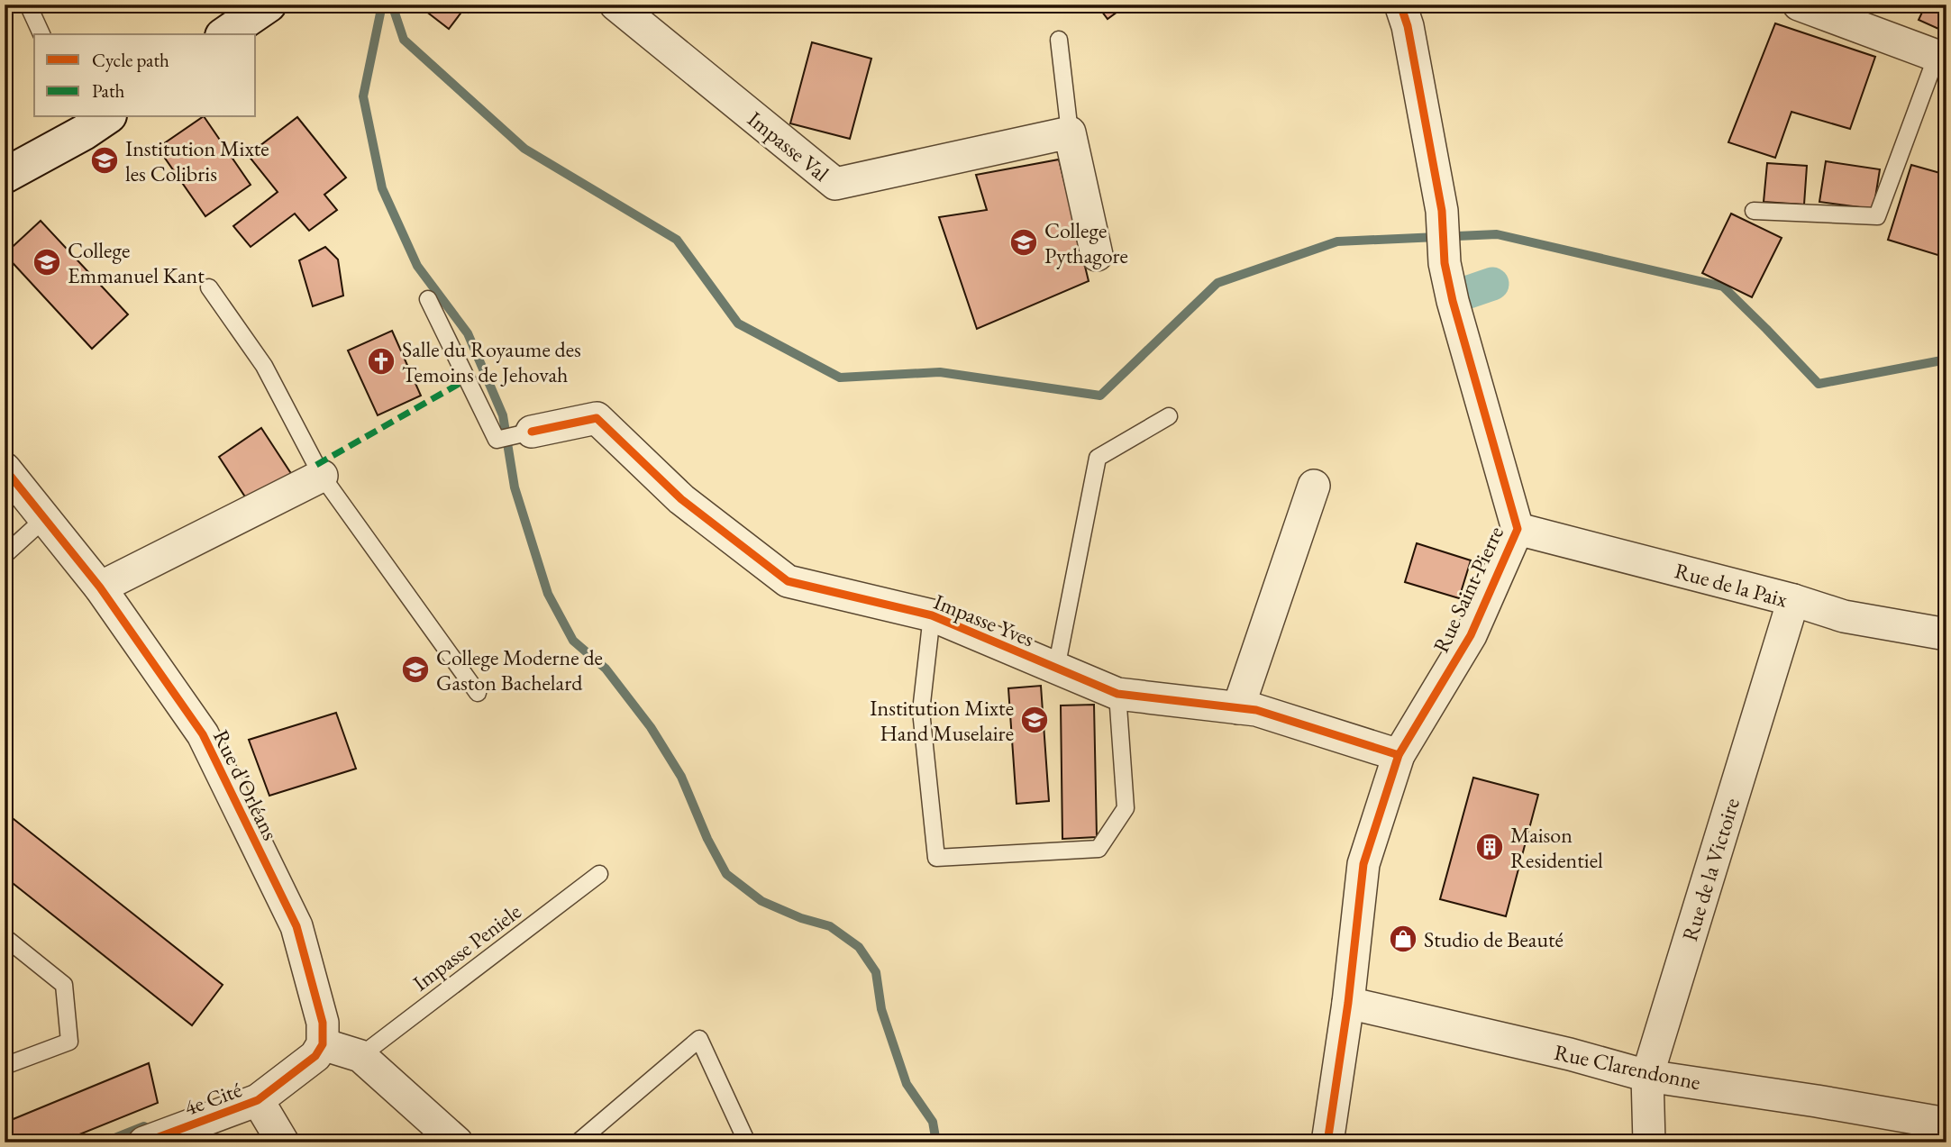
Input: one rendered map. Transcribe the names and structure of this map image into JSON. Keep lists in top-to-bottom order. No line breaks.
{"streets":{"street":["Impasse Val","Rue de la Paix","Rue Saint-Pierre","Impasse Yves","Rue d'Orléans","Rue de la Victoire","Rue Clarendonne","4e Cité"],"lane":["Impasse Peniele"]},"crossings":[["Rue de la Paix","Rue Saint-Pierre"],["Rue de la Paix","Rue de la Victoire"],["Rue Saint-Pierre","Impasse Yves"],["Rue Saint-Pierre","Rue Clarendonne"],["Rue de la Victoire","Rue Clarendonne"]],"places":{"school or university":["Institution Mixte les Colibris","College Pythagore","College Emmanuel Kant","College Moderne de Gaston Bachelard","Institution Mixte Hand Muselaire"],"church":["Salle du Royaume des Temoins de Jehovah"],"building":["Maison Residentiel"],"shop":["Studio de Beauté"]},"legend":["Cycle path","Path"]}
